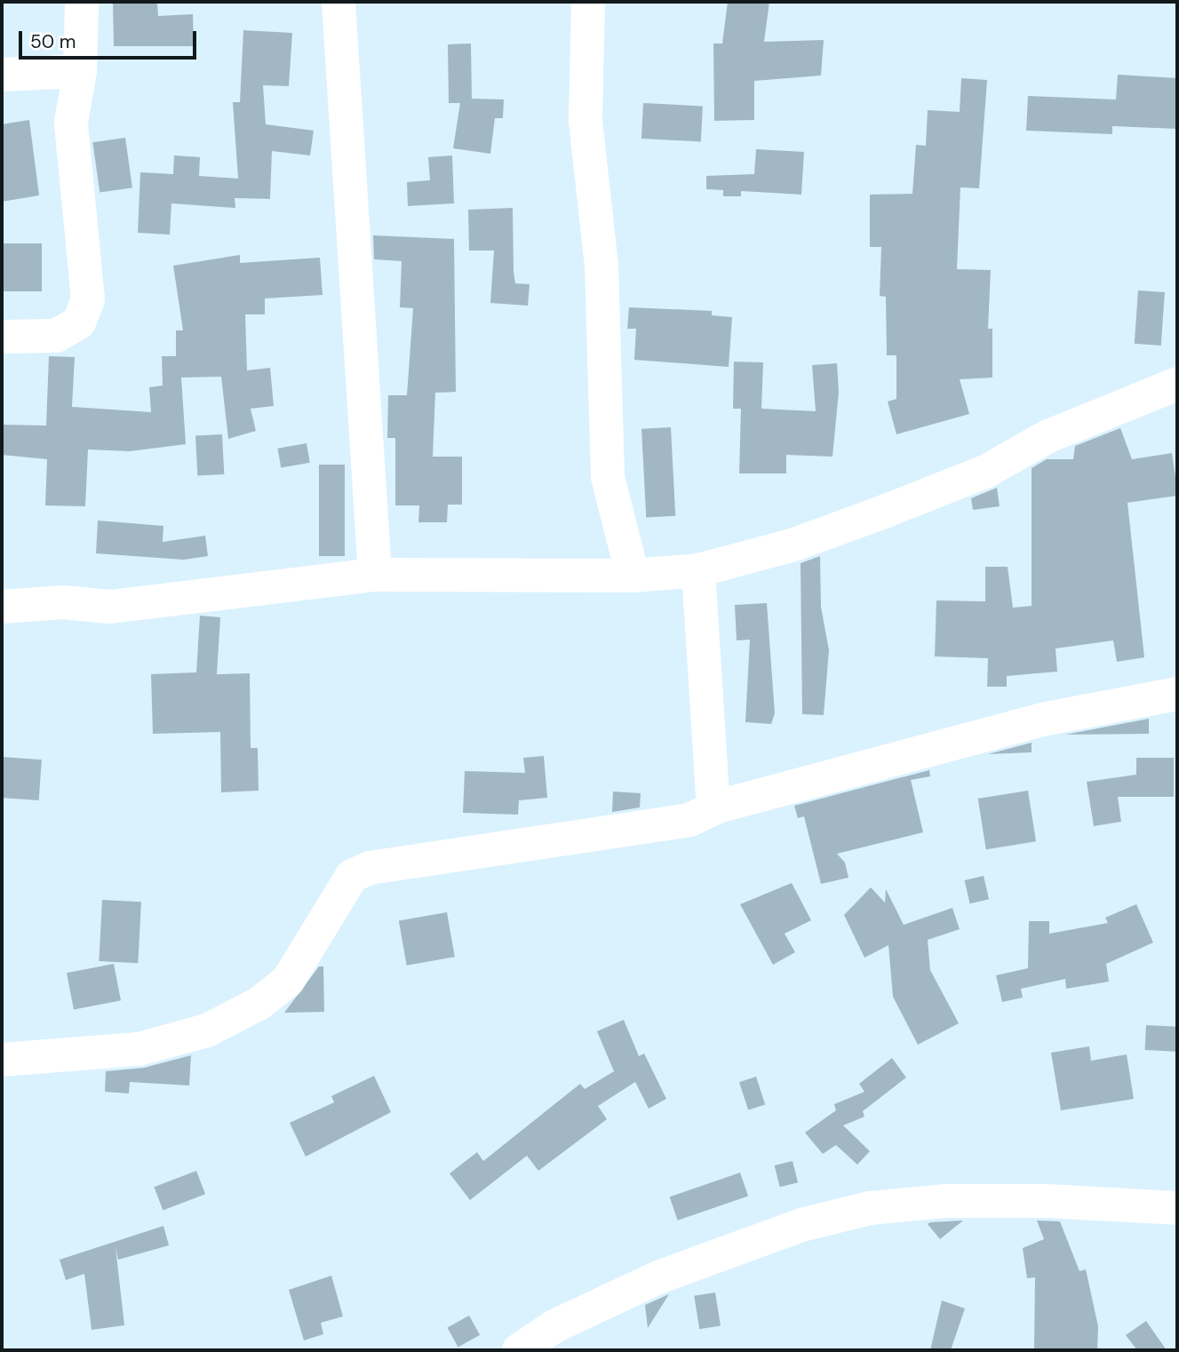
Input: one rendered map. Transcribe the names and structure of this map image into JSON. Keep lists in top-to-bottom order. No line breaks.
{"scale_bar":"50 m"}
